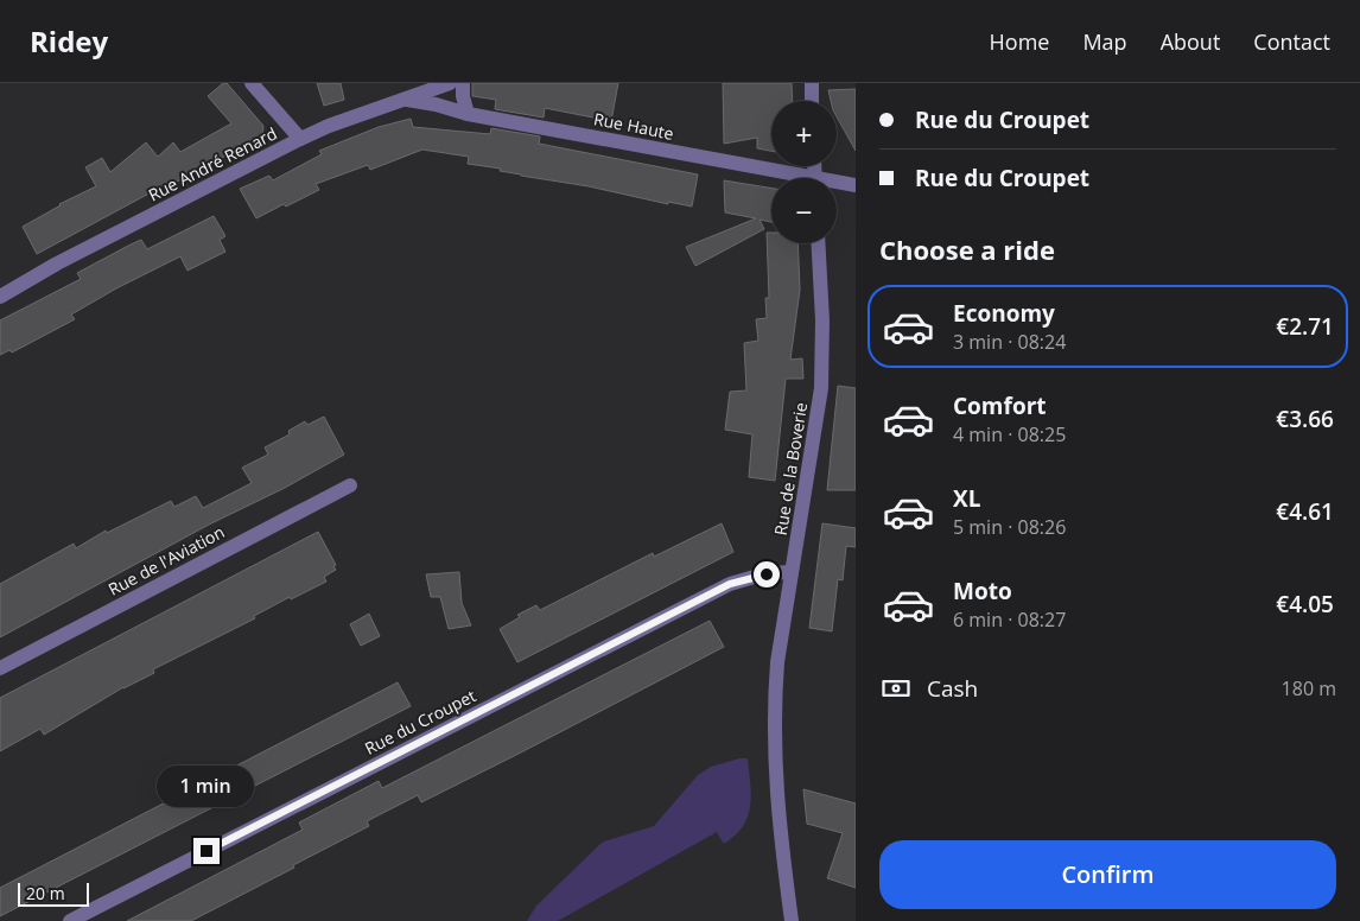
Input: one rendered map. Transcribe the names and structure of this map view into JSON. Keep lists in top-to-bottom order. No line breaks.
{"streets":{"street":["Rue Haute","Rue André Renard","Rue de la Boverie","Rue de l'Aviation","Rue du Croupet"]},"crossings":[["Rue Haute","Rue André Renard"],["Rue de la Boverie","Rue du Croupet"]],"scale_bar":"20 m","page":{"header":"Ridey","nav":["Home","Map","About","Contact"],"banner":["Rue du Croupet","Rue du Croupet"],"map_buttons":["+","−"],"heading":"Choose a ride","list":[{"name":"Economy","note":"3 min · 08:24","value":"€2.71"},{"name":"Comfort","note":"4 min · 08:25","value":"€3.66"},{"name":"XL","note":"5 min · 08:26","value":"€4.61"},{"name":"Moto","note":"6 min · 08:27","value":"€4.05"}],"pay":["Cash","180 m"],"bubble":"1 min","buttons":"Confirm","scale":"20 m"}}
